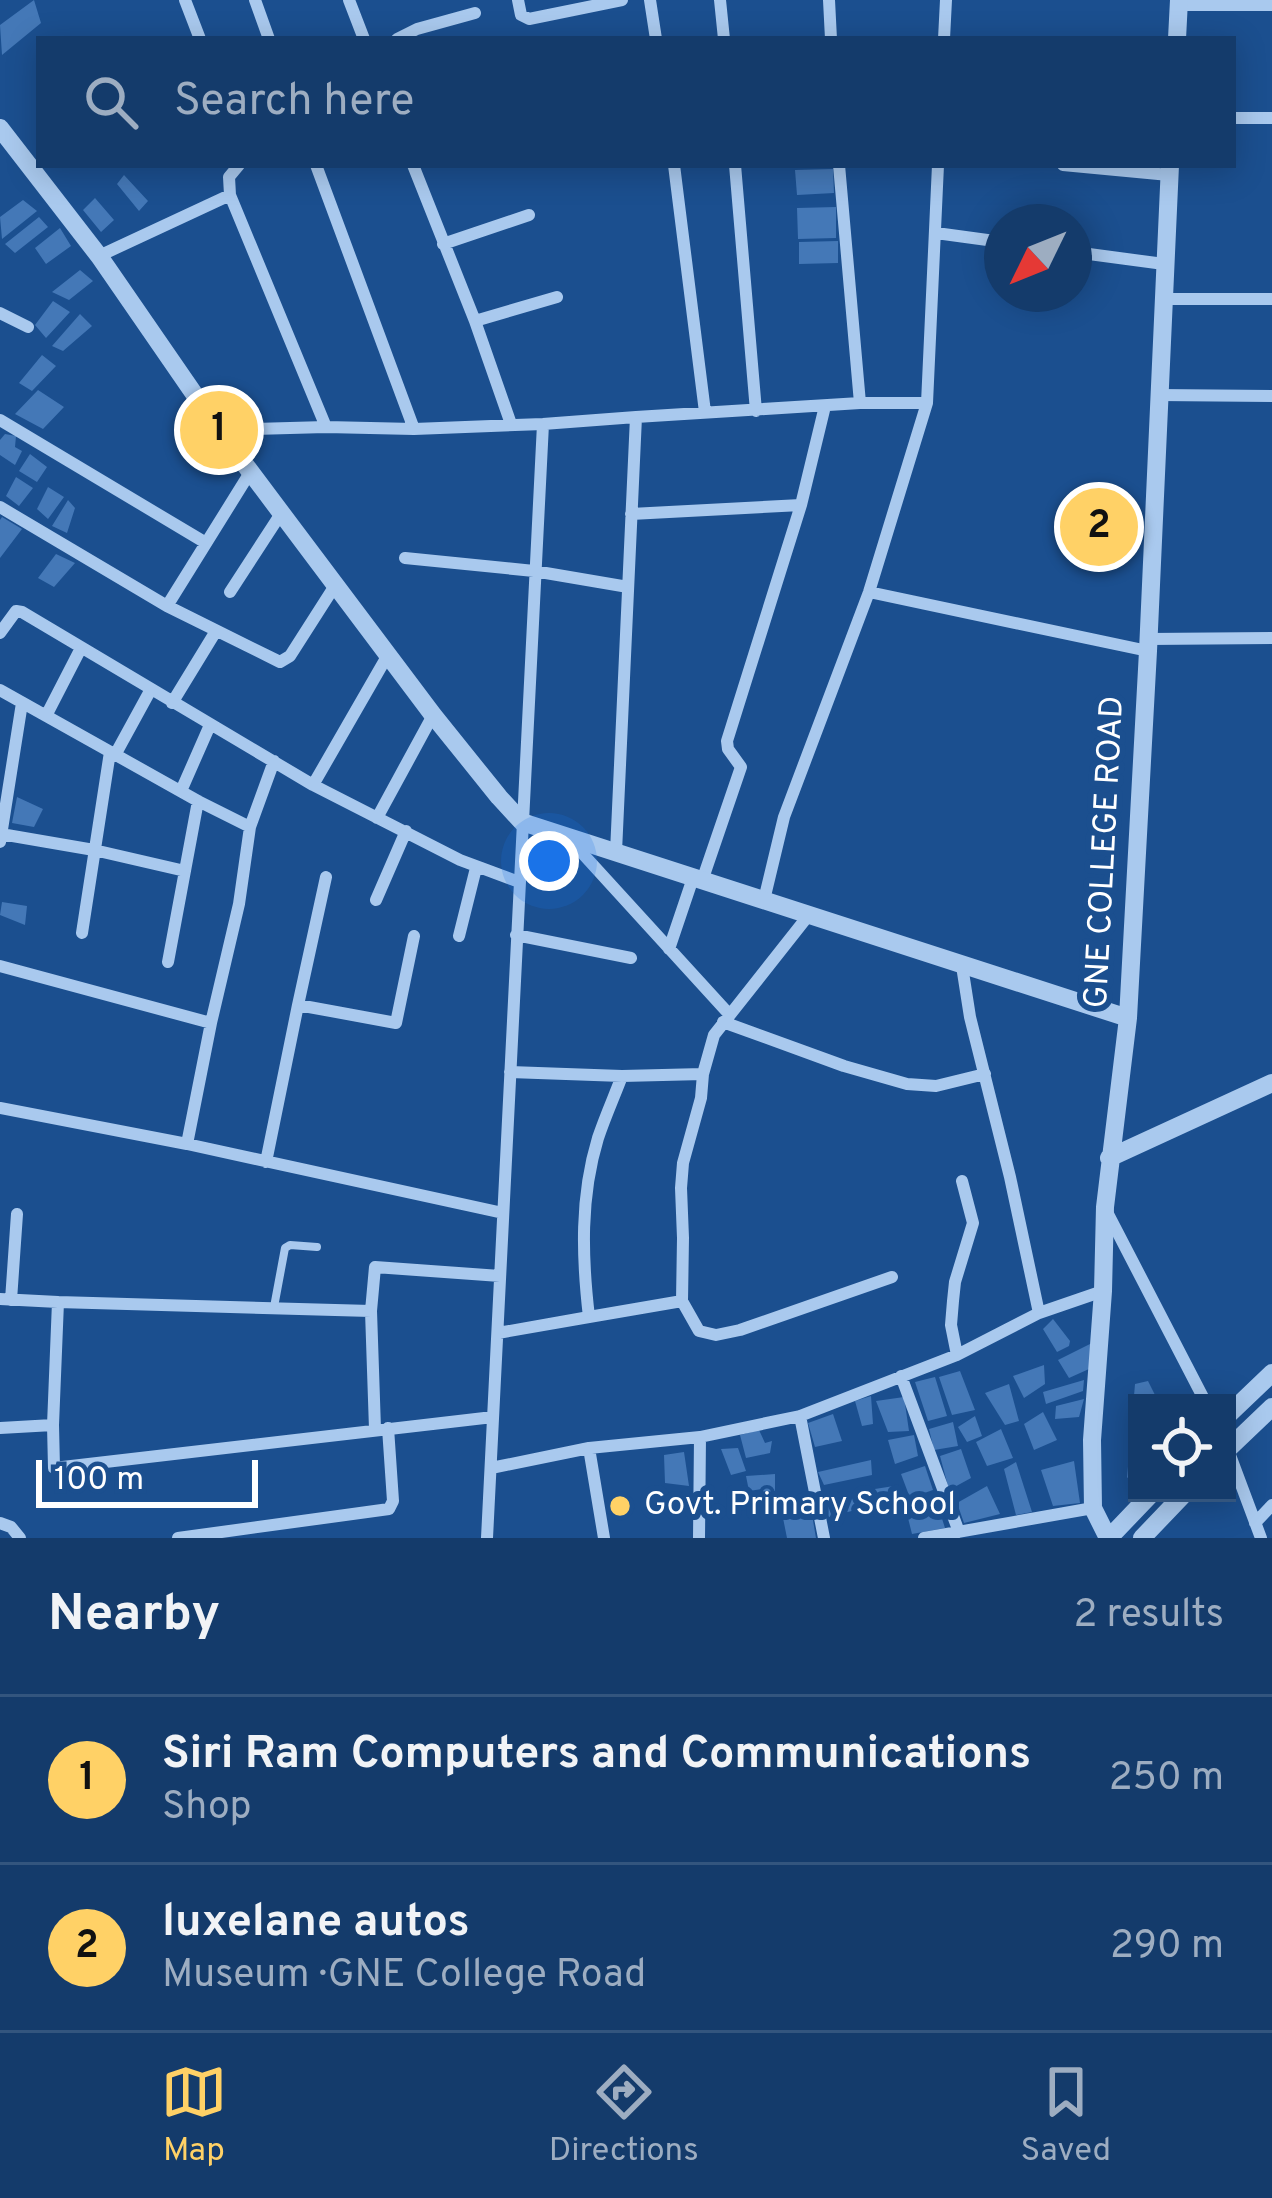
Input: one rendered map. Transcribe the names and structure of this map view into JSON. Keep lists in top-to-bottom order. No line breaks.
{"streets":{"street":["GNE COLLEGE ROAD"]},"places":["Govt. Primary School"],"scale_bar":"100 m","north":"bottom left","page":{"search":"Search here","pins":["1","2"],"scale":"100 m","heading":["Nearby","2 results"],"list":[{"mark":"1","name":"Siri Ram Computers and Communications","note":"Shop","value":"250 m"},{"mark":"2","name":"luxelane autos","note":"Museum · GNE College Road","value":"290 m"}],"nav":["Map","Directions","Saved"]}}
